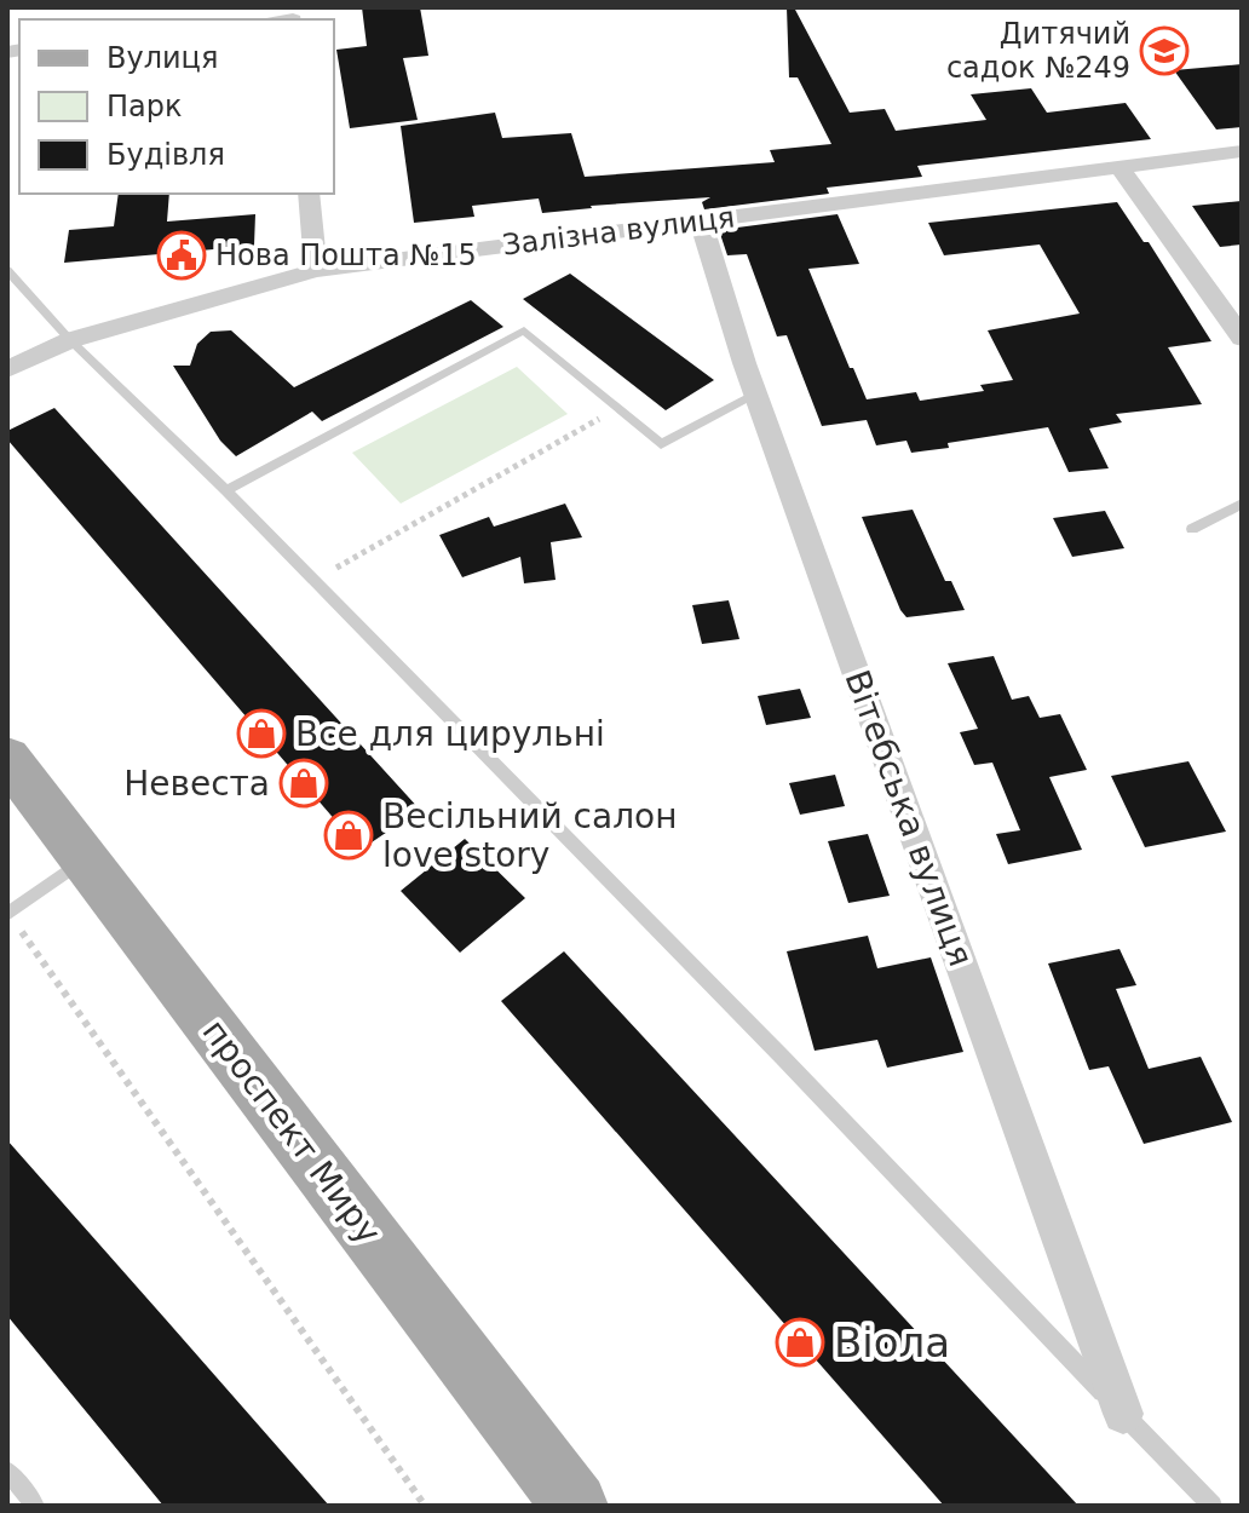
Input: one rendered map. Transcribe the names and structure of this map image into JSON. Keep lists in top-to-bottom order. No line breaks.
{"streets":{"main road":["проспект Миру"],"street":["Залізна вулиця","Вітебська вулиця"]},"crossings":[["Залізна вулиця","Вітебська вулиця"]],"places":{"school or university":["Дитячий садок №249"],"public building":["Нова Пошта №15"],"shop":["Все для цирульні","Невеста","Весільний салон love story","Віола"]},"legend":["Вулиця","Парк","Будівля"]}
